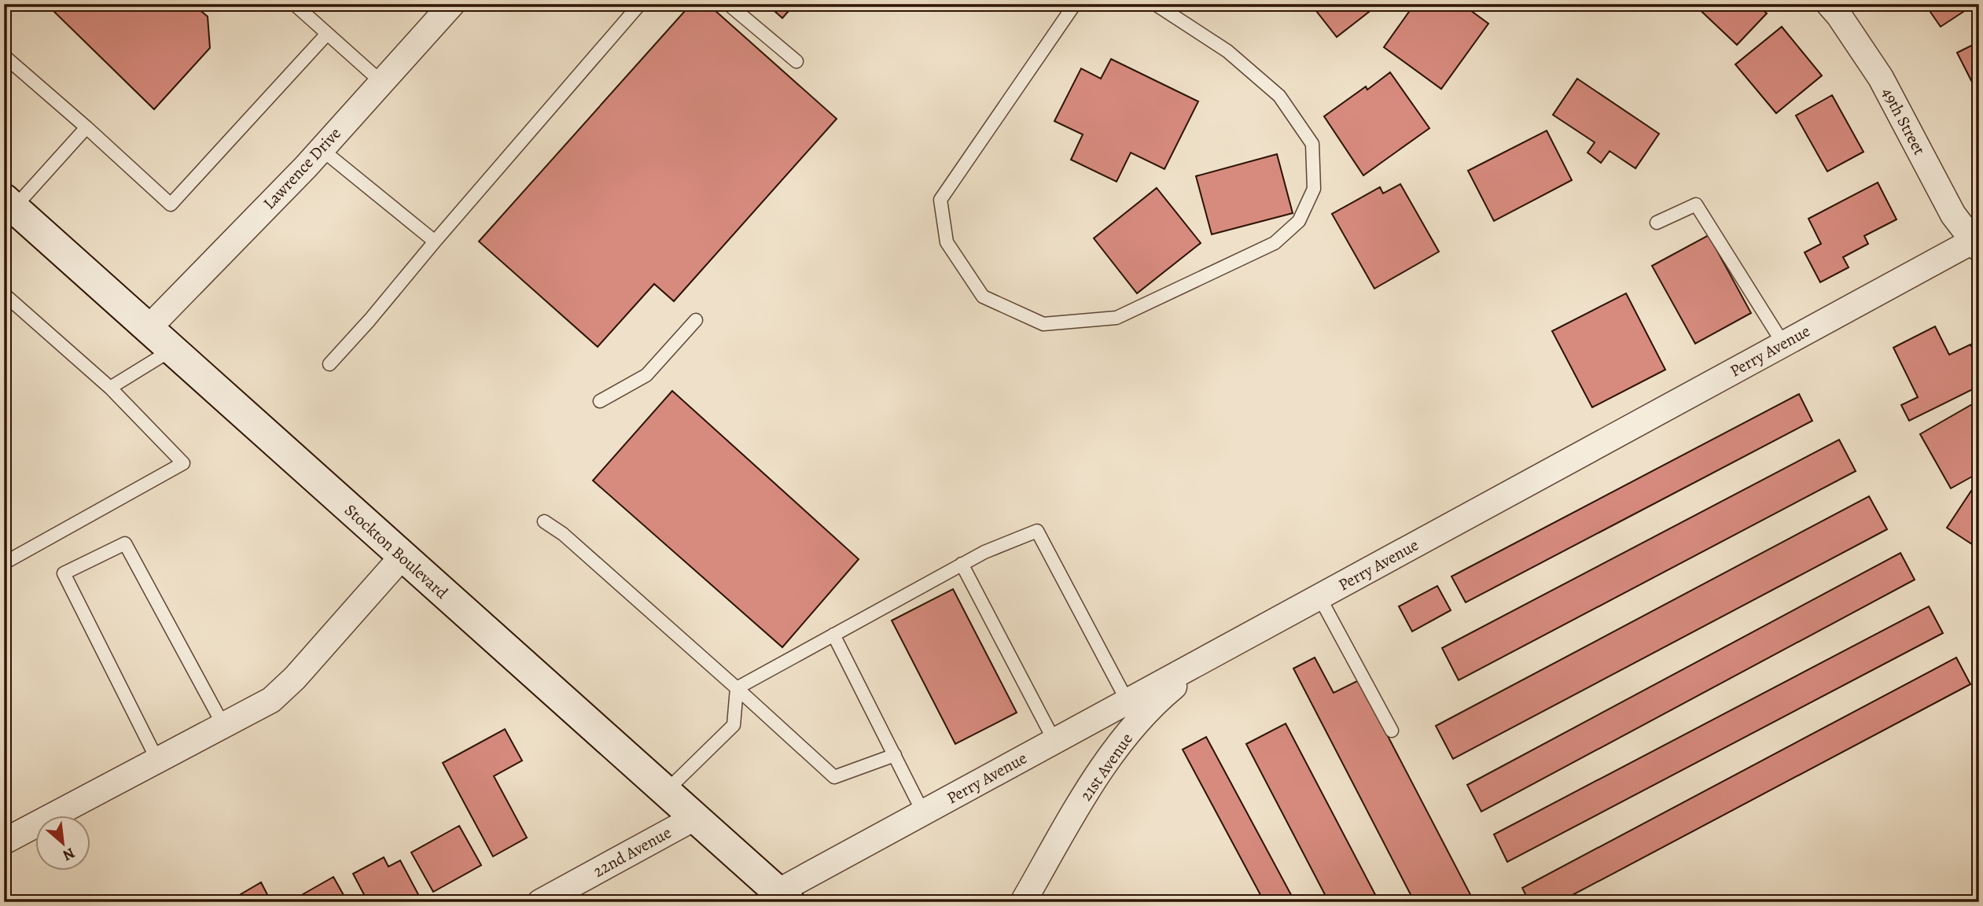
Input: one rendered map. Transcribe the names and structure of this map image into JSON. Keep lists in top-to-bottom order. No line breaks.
{"streets":{"main road":["Stockton Boulevard"],"street":["49th Street","Lawrence Drive","Perry Avenue","21st Avenue","22nd Avenue"]},"crossings":[["49th Street","Perry Avenue"],["Lawrence Drive","Stockton Boulevard"],["Perry Avenue","Stockton Boulevard"],["Perry Avenue","21st Avenue"],["Stockton Boulevard","22nd Avenue"]],"north":"bottom right"}
